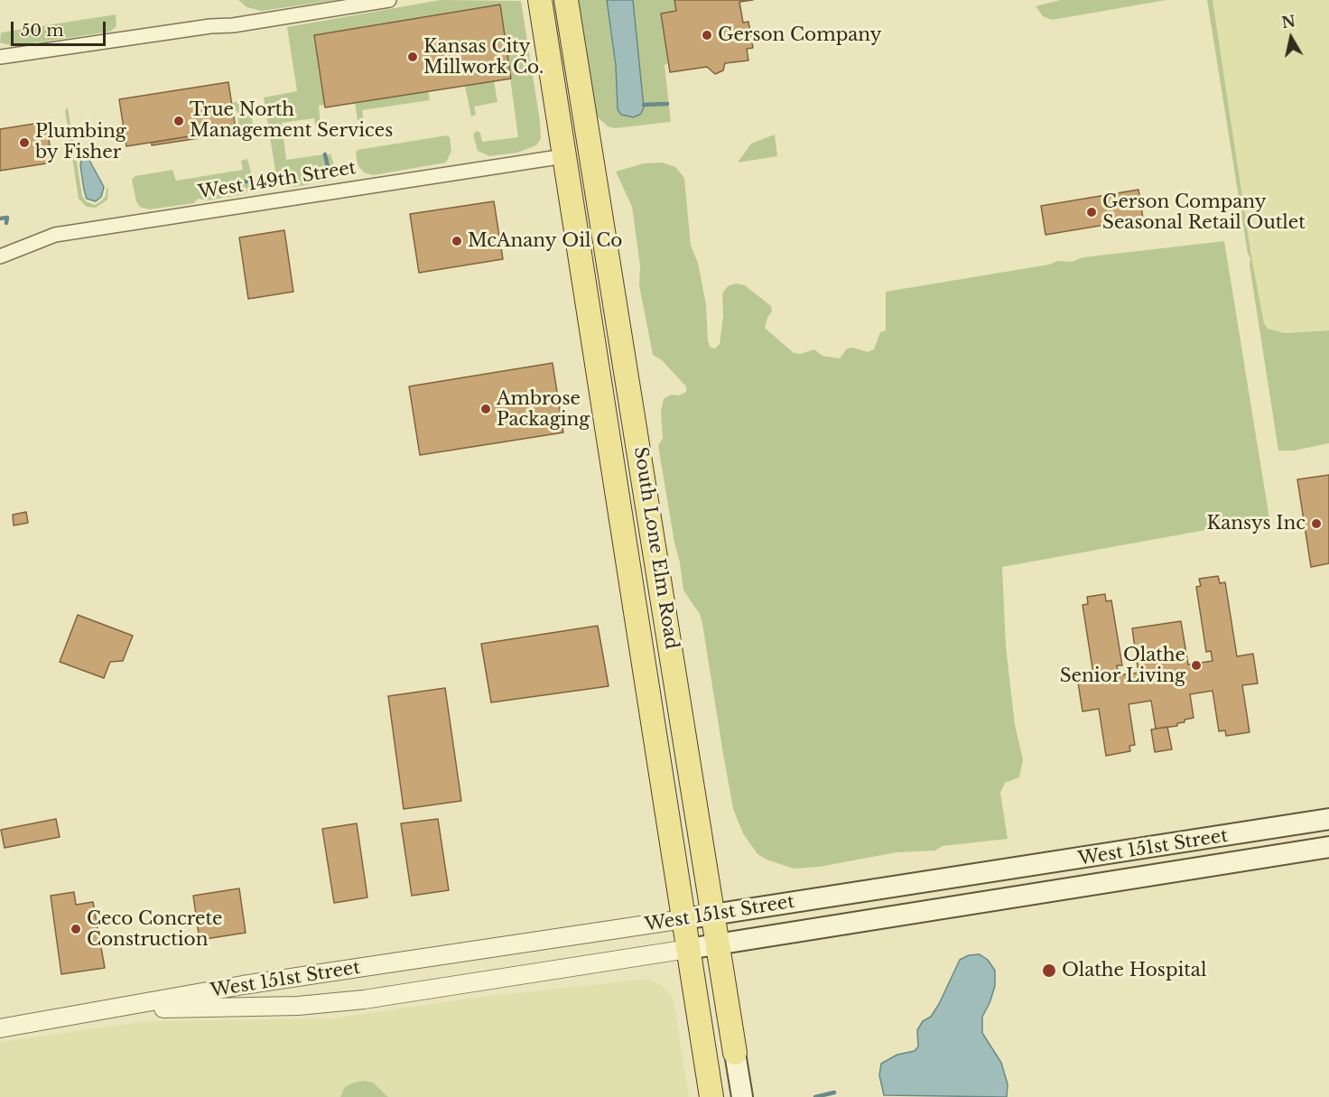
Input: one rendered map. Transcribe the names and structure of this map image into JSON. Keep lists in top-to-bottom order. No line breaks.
{"streets":{"main road":["South Lone Elm Road","West 151st Street"],"street":["West 149th Street"]},"crossings":[["West 149th Street","South Lone Elm Road"],["South Lone Elm Road","West 151st Street"]],"places":["Gerson Company","Kansas City Millwork Co.","True North Management Services","Plumbing by Fisher","Gerson Company Seasonal Retail Outlet","McAnany Oil Co","Ambrose Packaging","Kansys Inc","Olathe Senior Living","Ceco Concrete Construction","Olathe Hospital"],"scale_bar":"50 m","north":"top"}
